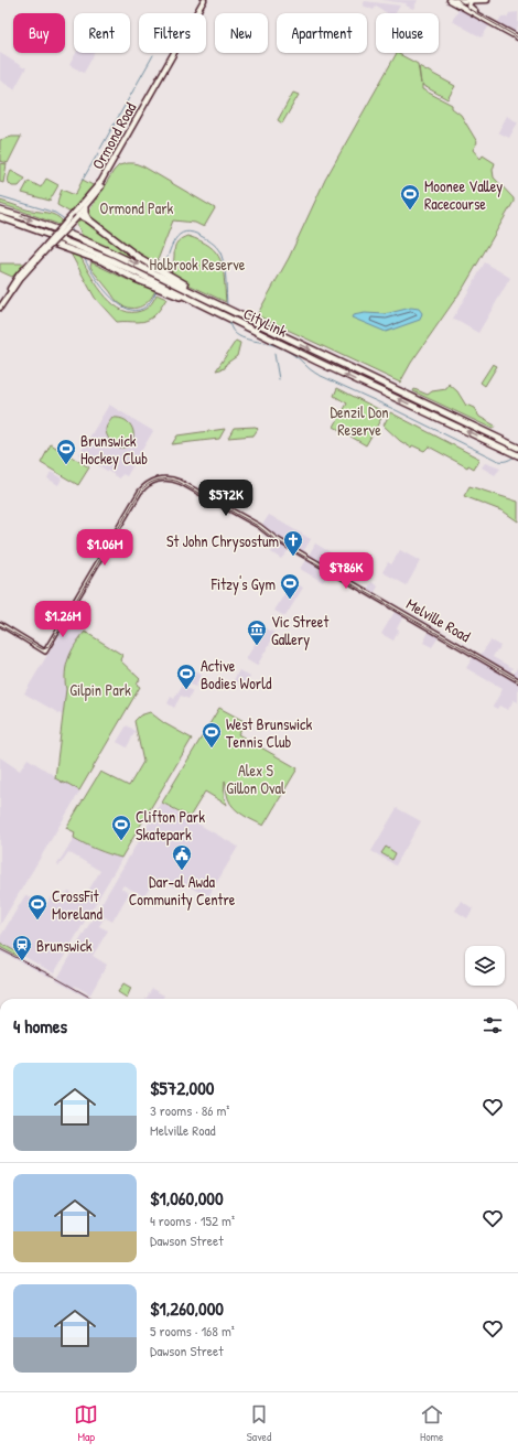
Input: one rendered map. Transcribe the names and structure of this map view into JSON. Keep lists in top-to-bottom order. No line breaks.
{"streets":{"highway":["CityLink"],"main road":["Ormond Road","Melville Road"]},"parks":["Ormond Park","Holbrook Reserve","Denzil Don Reserve","Gilpin Park","Alex S Gillon Oval"],"places":{"sports":["Moonee Valley Racecourse","Brunswick Hockey Club","Fitzy's Gym","Active Bodies World","West Brunswick Tennis Club","Clifton Park Skatepark","CrossFit Moreland"],"church":["St John Chrysostum"],"museum":["Vic Street Gallery"],"public building":["Dar-al Awda Community Centre"],"station":["Brunswick"]},"page":{"chip":["Buy","Rent","Filters","New","Apartment","House"],"price":["$572K","$1.06M","$786K","$1.26M"],"heading":"4 homes","list":[{"name":"$572,000","note":"3 rooms · 86 m² · Melville Road"},{"name":"$1,060,000","note":"4 rooms · 152 m² · Dawson Street"},{"name":"$1,260,000","note":"5 rooms · 168 m² · Dawson Street"}],"tabs":["Map","Saved","Home"]}}
